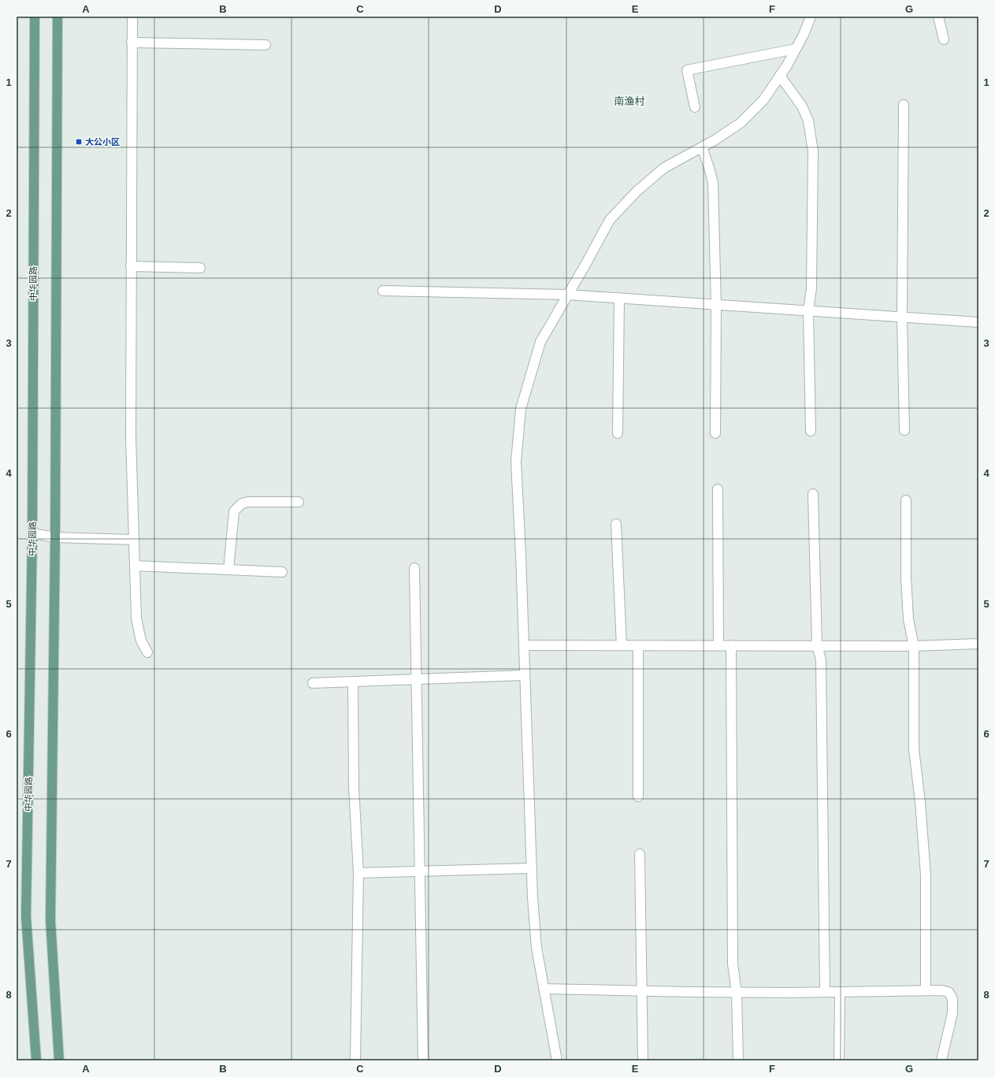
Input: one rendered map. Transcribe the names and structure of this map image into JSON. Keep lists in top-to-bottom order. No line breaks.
{"streets":{"main road":["中华园路"]},"districts":["南渔村"],"places":{"transit":["大公小区"]},"grid":{"columns":["A","B","C","D","E","F","G"],"rows":["1","2","3","4","5","6","7","8"]}}
